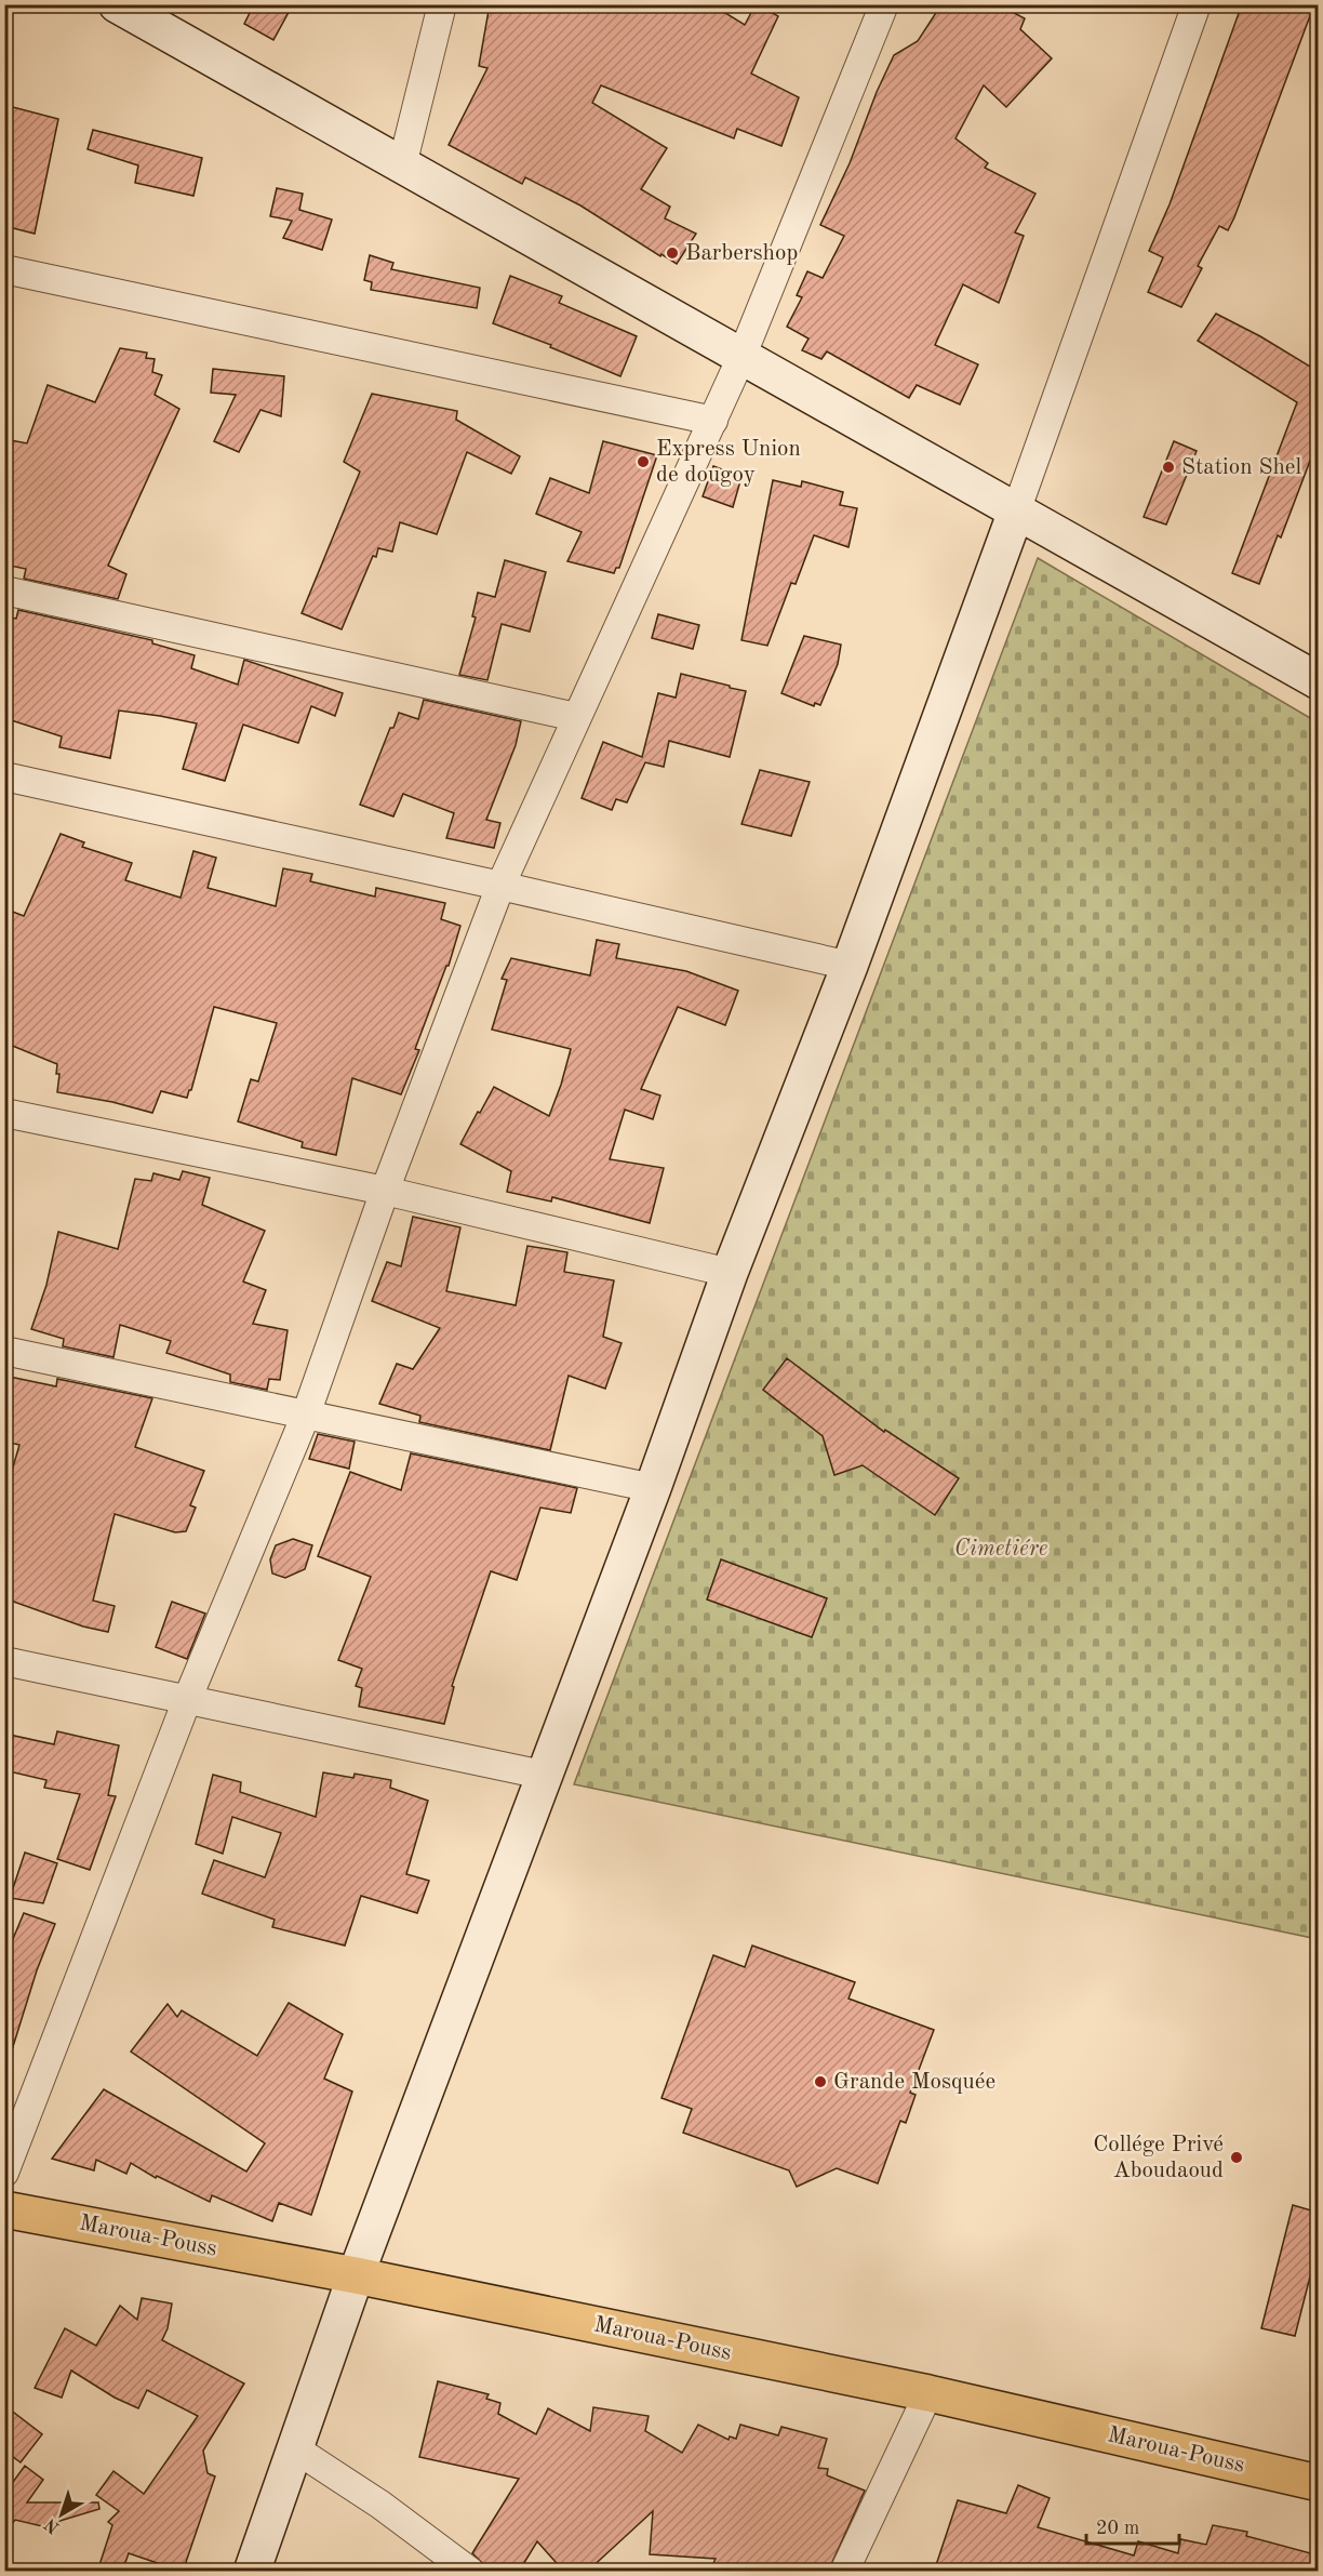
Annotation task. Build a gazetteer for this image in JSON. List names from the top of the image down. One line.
{"streets":{"main road":["Maroua-Pouss"]},"parks":["Cimetiére"],"places":["Barbershop","Express Union de dougoy","Station Shel","Grande Mosquée","Collége Privé Aboudaoud"],"scale_bar":"20 m","north":"bottom left"}
